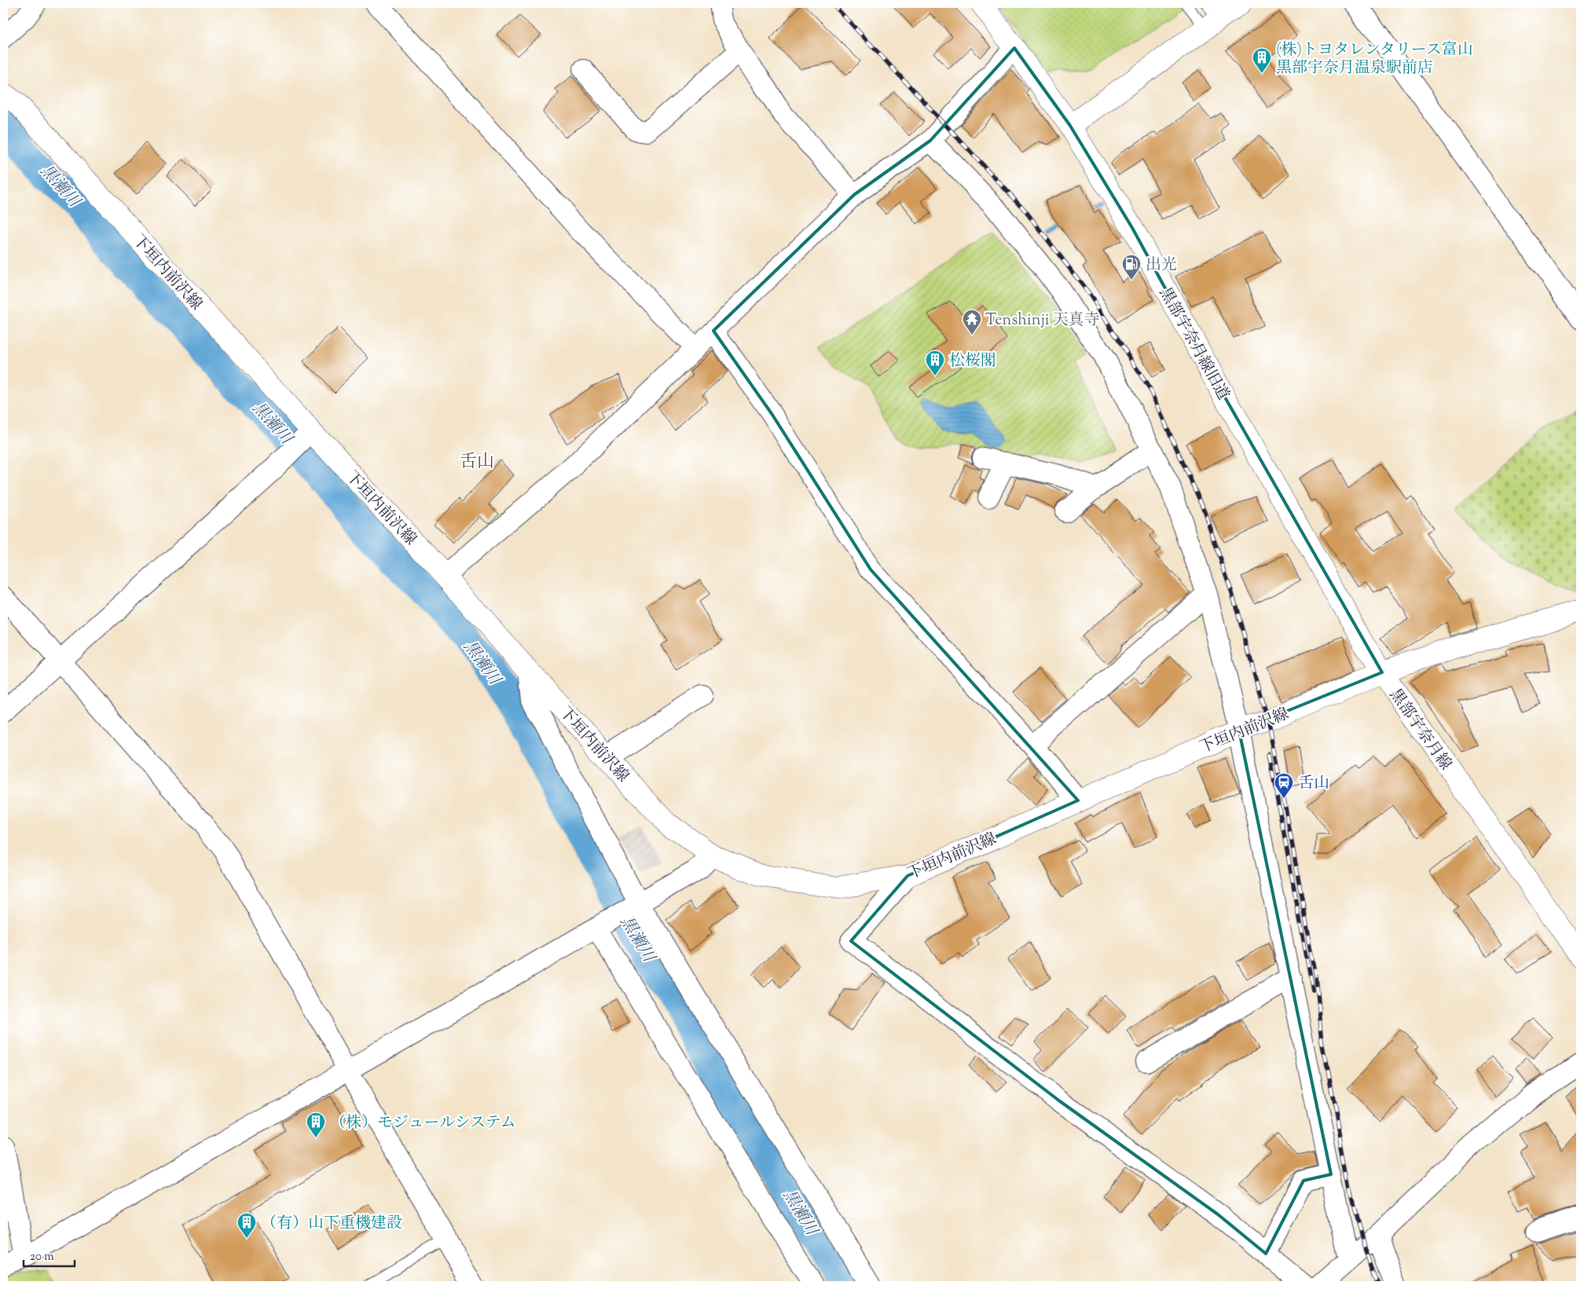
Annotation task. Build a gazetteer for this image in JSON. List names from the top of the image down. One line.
{"streets":{"main road":["下垣内前沢線","黒部宇奈月線旧道","黒部宇奈月線"]},"crossings":[["下垣内前沢線","黒部宇奈月線旧道"],["下垣内前沢線","黒部宇奈月線"],["黒部宇奈月線旧道","黒部宇奈月線"]],"districts":["舌山"],"water":["黒瀬川"],"places":{"building":["(株)トヨタレンタリース富山 黒部宇奈月温泉駅前店","松桜閣","（株）モジュールシステム","（有）山下重機建設"],"fuel station":["出光"],"temple":["Tenshinji 天真寺"],"station":["舌山"]},"scale_bar":"20 m"}
